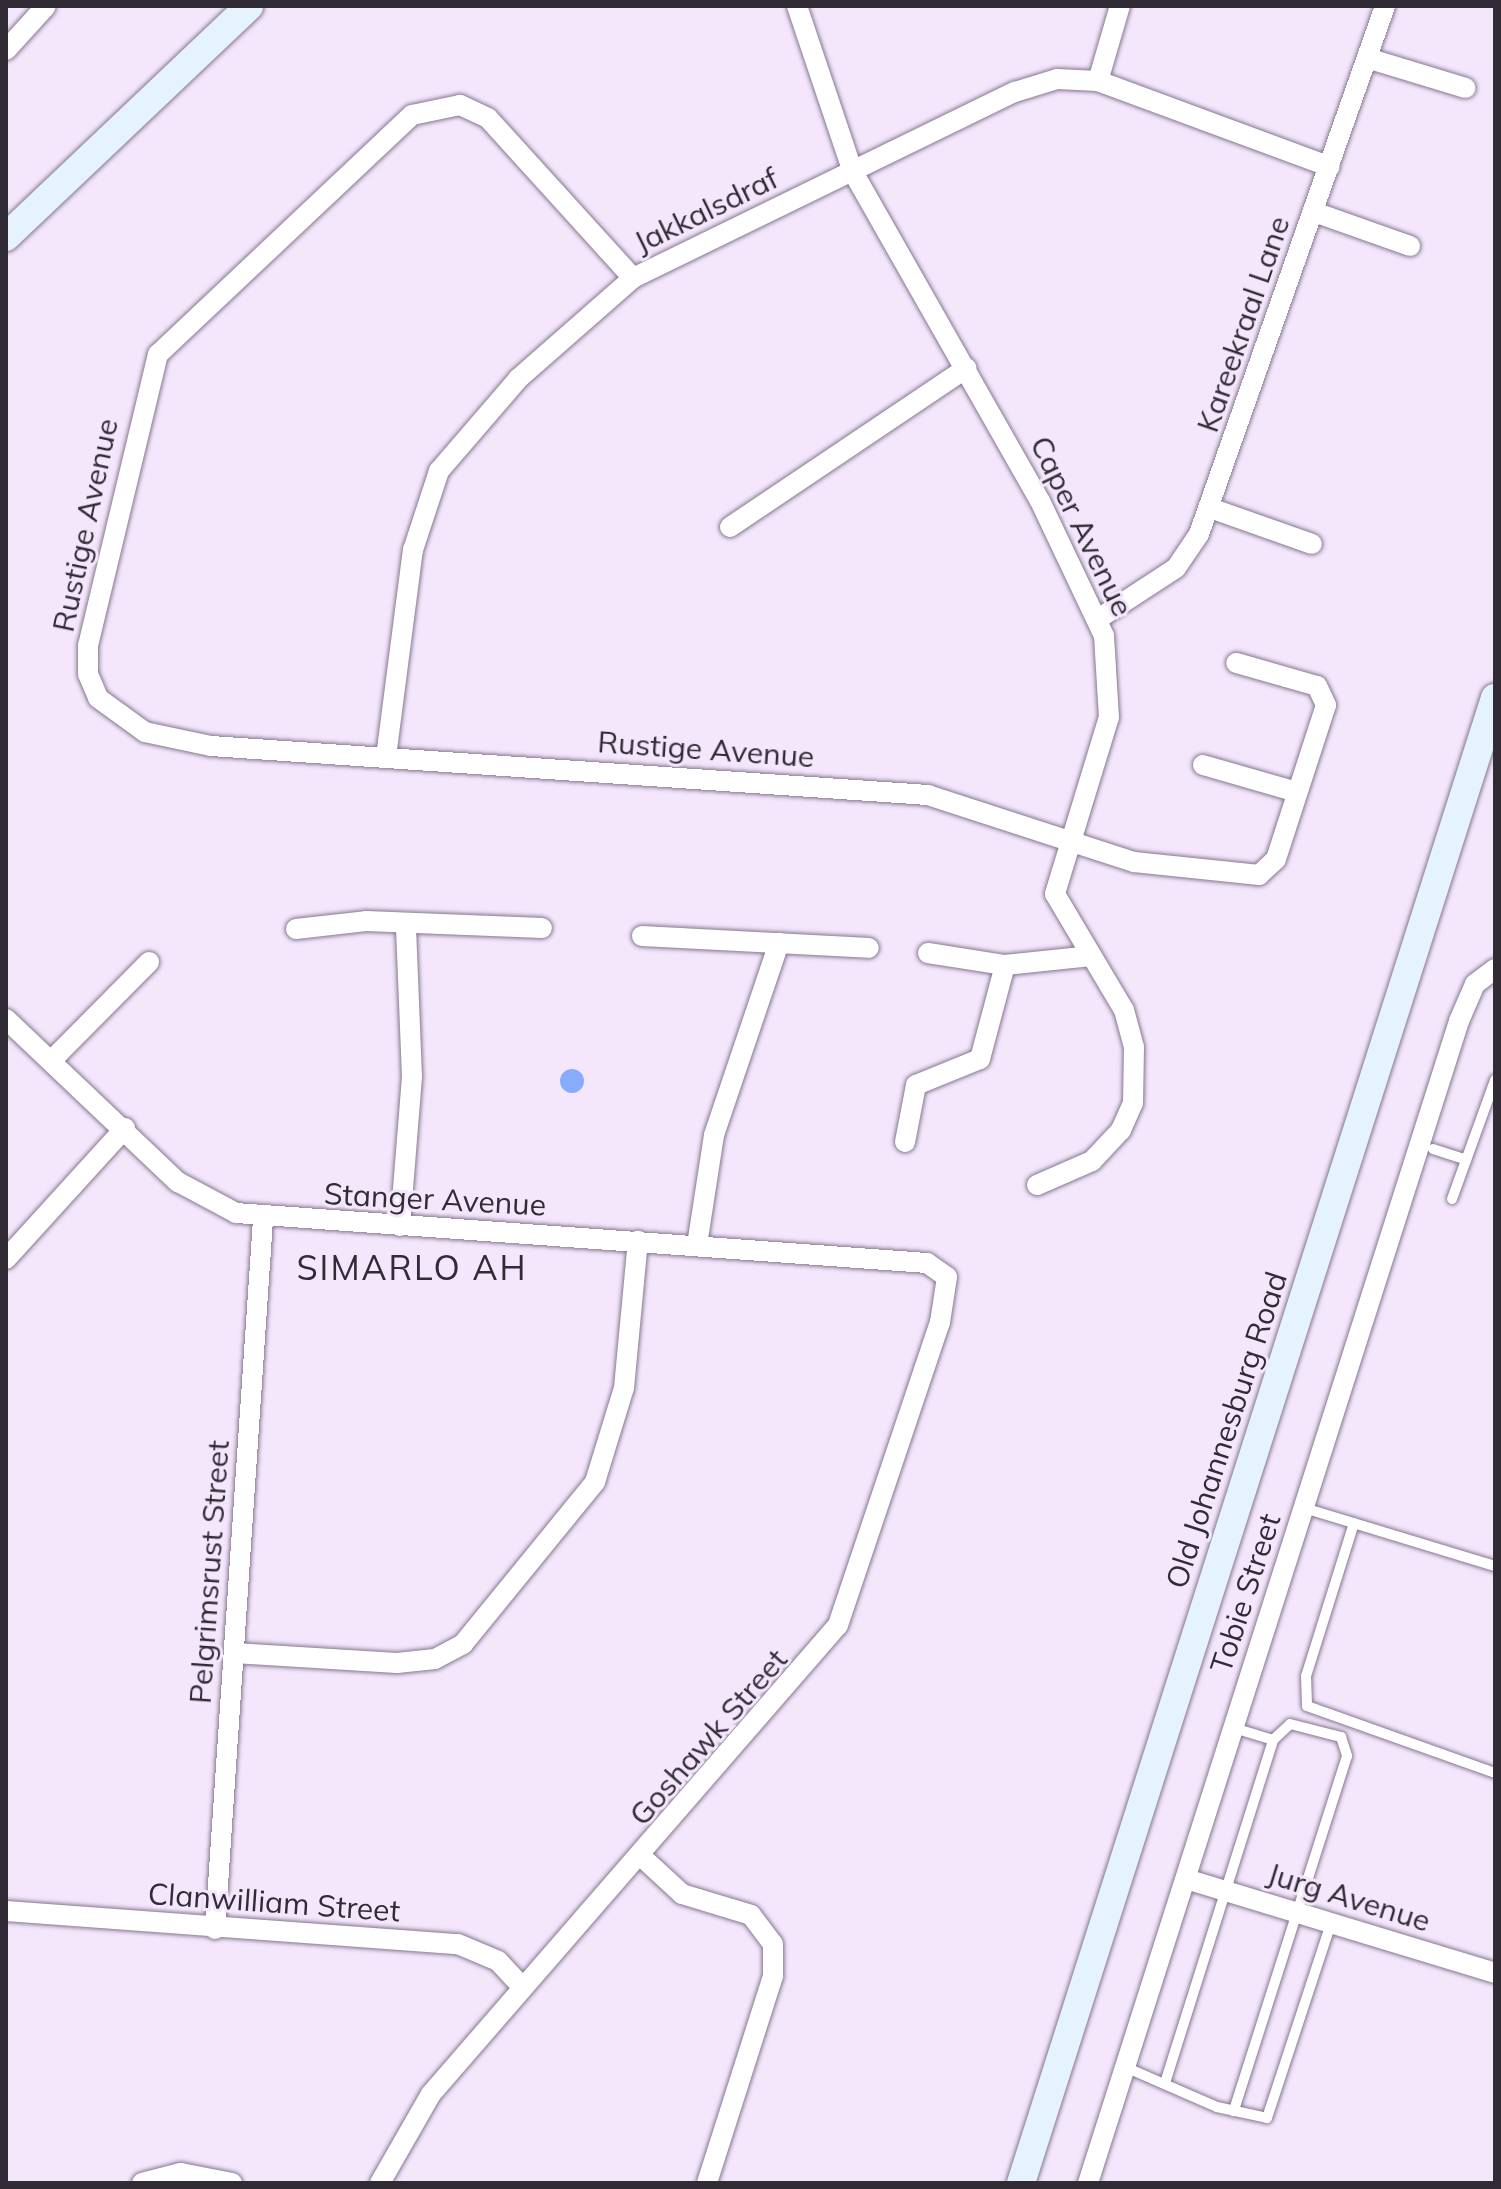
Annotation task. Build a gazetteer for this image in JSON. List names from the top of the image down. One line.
{"streets":{"main road":["Old Johannesburg Road"],"street":["Jakkalsdraf","Kareekraal Lane","Rustige Avenue","Caper Avenue","Stanger Avenue","Pelgrimsrust Street","Tobie Street","Goshawk Street","Jurg Avenue","Clanwilliam Street"]},"crossings":[["Jakkalsdraf","Kareekraal Lane"],["Jakkalsdraf","Rustige Avenue"],["Jakkalsdraf","Caper Avenue"],["Kareekraal Lane","Caper Avenue"],["Rustige Avenue","Caper Avenue"],["Stanger Avenue","Pelgrimsrust Street"],["Stanger Avenue","Goshawk Street"],["Pelgrimsrust Street","Clanwilliam Street"],["Tobie Street","Jurg Avenue"],["Goshawk Street","Clanwilliam Street"]],"districts":["SIMARLO AH"]}
